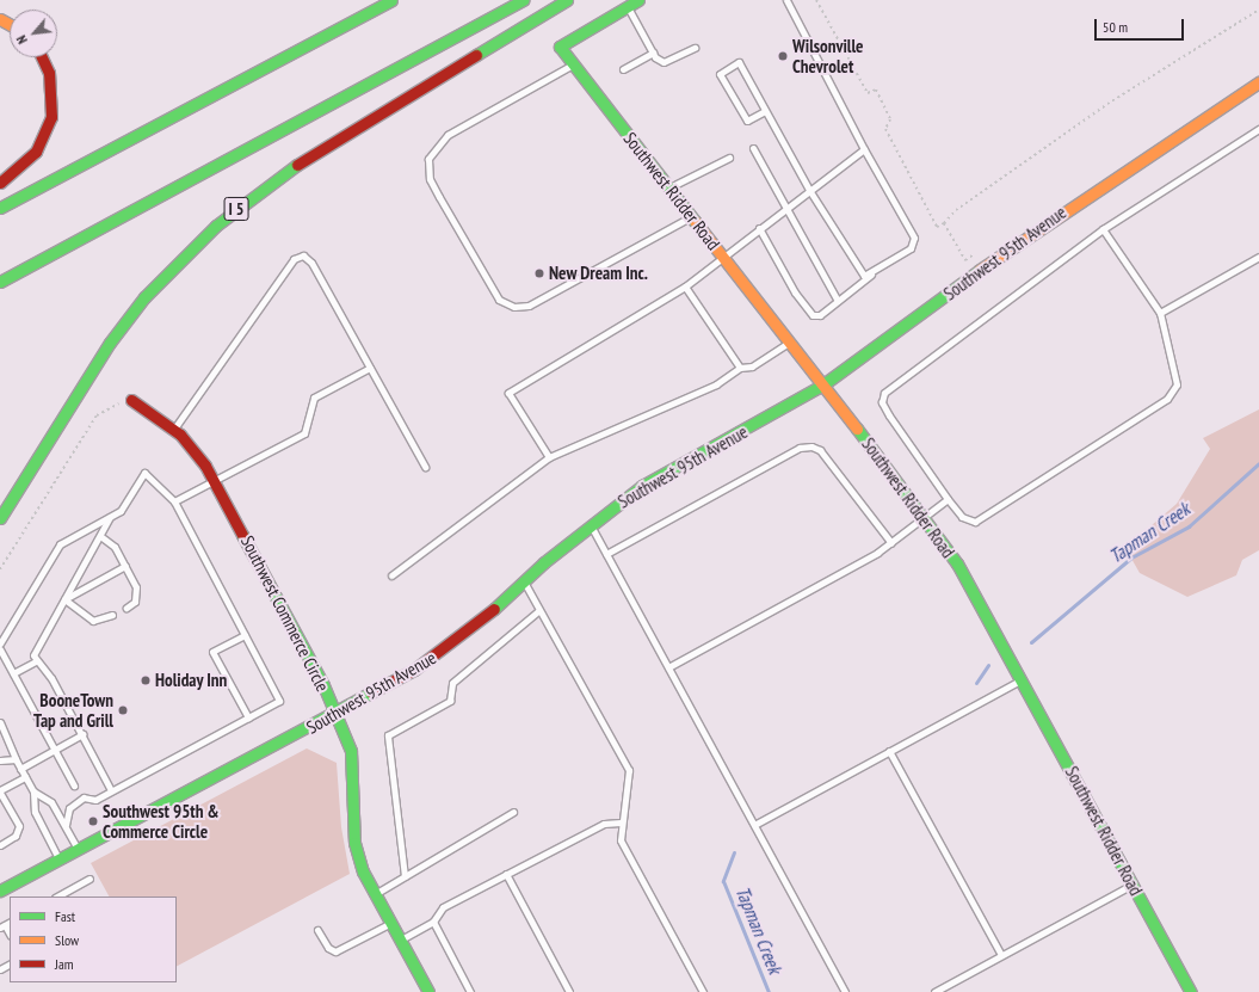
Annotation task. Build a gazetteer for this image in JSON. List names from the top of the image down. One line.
{"streets":{"main road":["Southwest Ridder Road","I 5","Southwest 95th Avenue","Southwest Commerce Circle"]},"crossings":[["Southwest Ridder Road","Southwest 95th Avenue"],["Southwest 95th Avenue","Southwest Commerce Circle"]],"water":["Tapman Creek"],"places":["Wilsonville Chevrolet","New Dream Inc.","Holiday Inn","BooneTown Tap and Grill","Southwest 95th & Commerce Circle"],"legend":["Fast","Slow","Jam"],"scale_bar":"50 m","north":"bottom left"}
